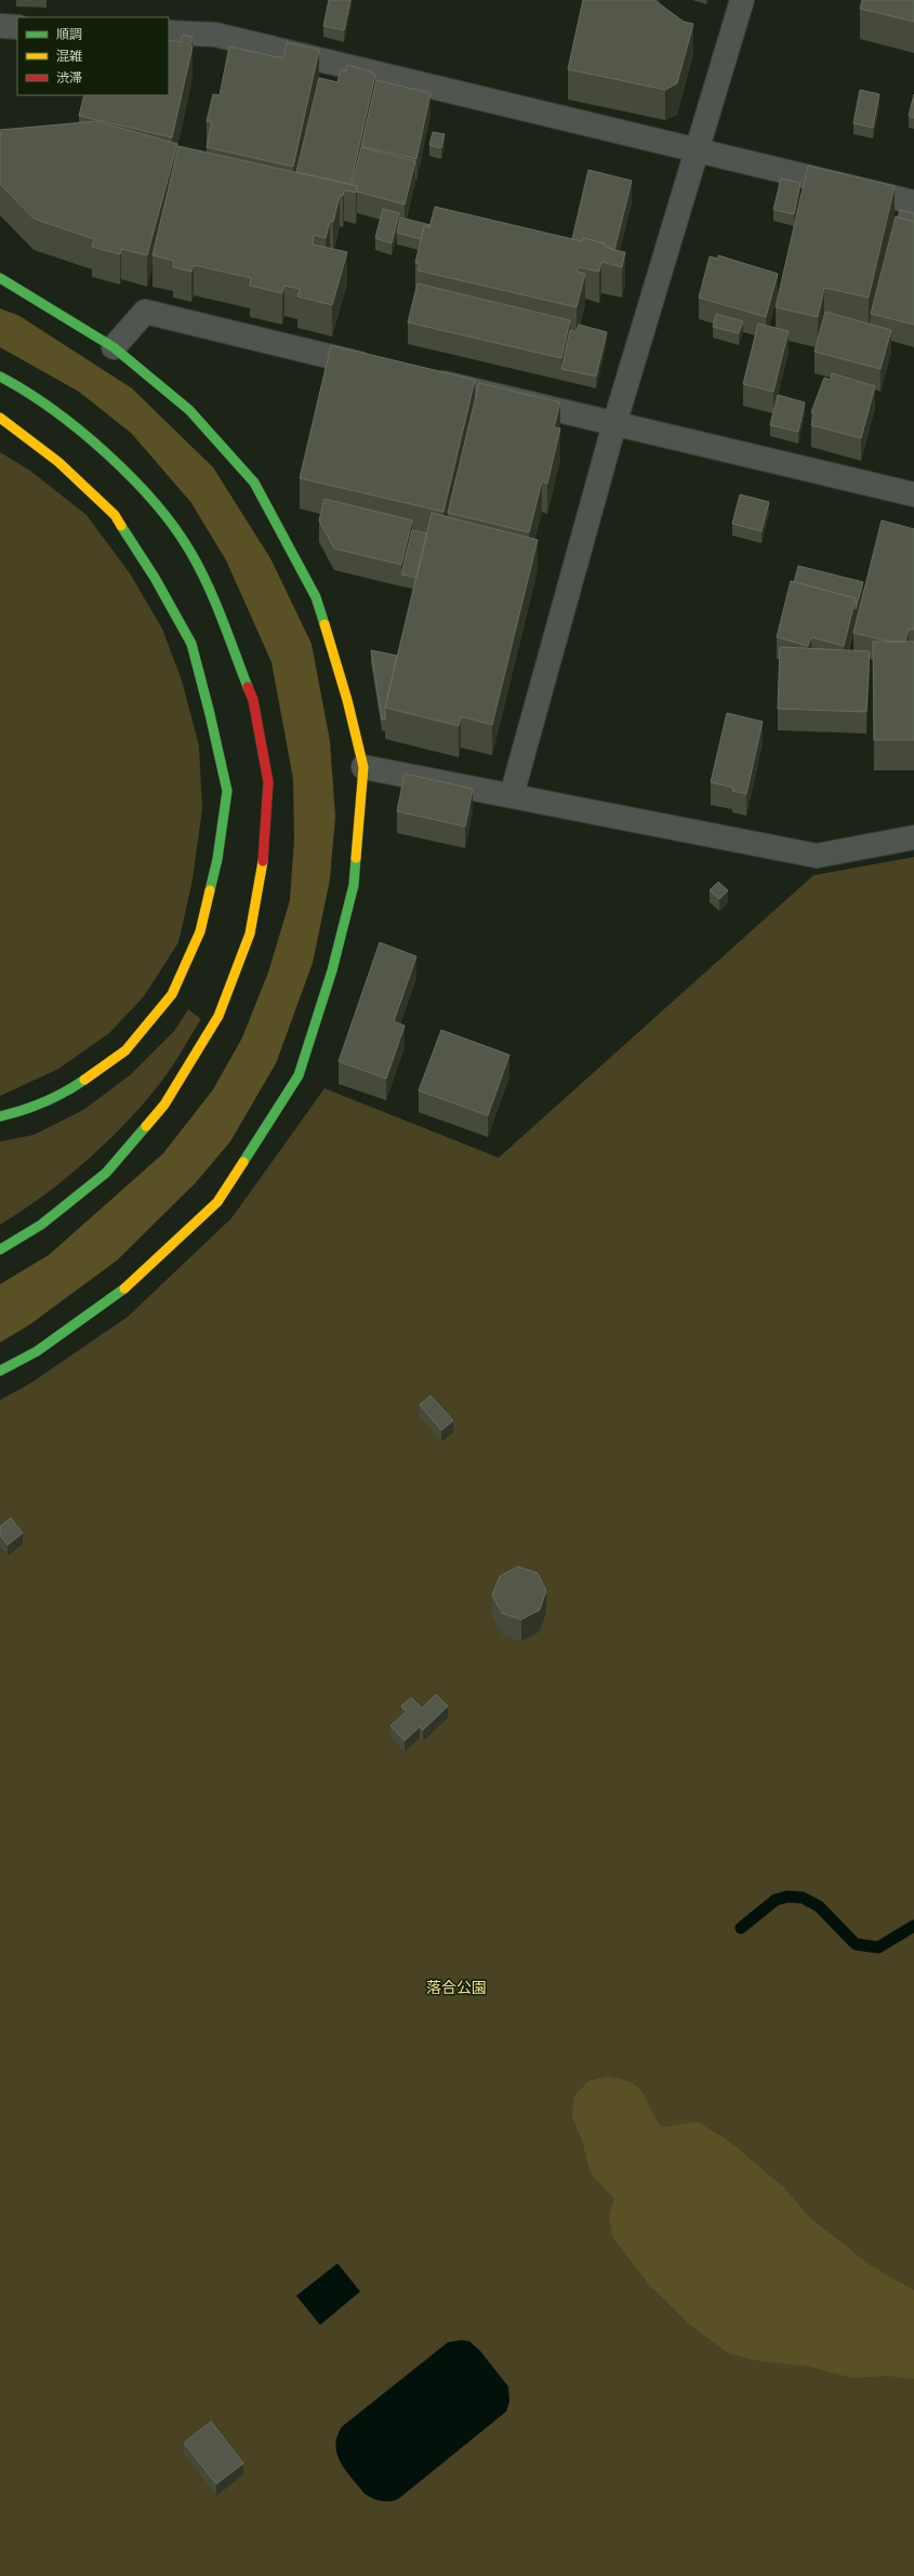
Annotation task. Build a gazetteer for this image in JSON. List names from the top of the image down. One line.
{"parks":["落合公園"],"legend":["順調","混雑","渋滞"]}
